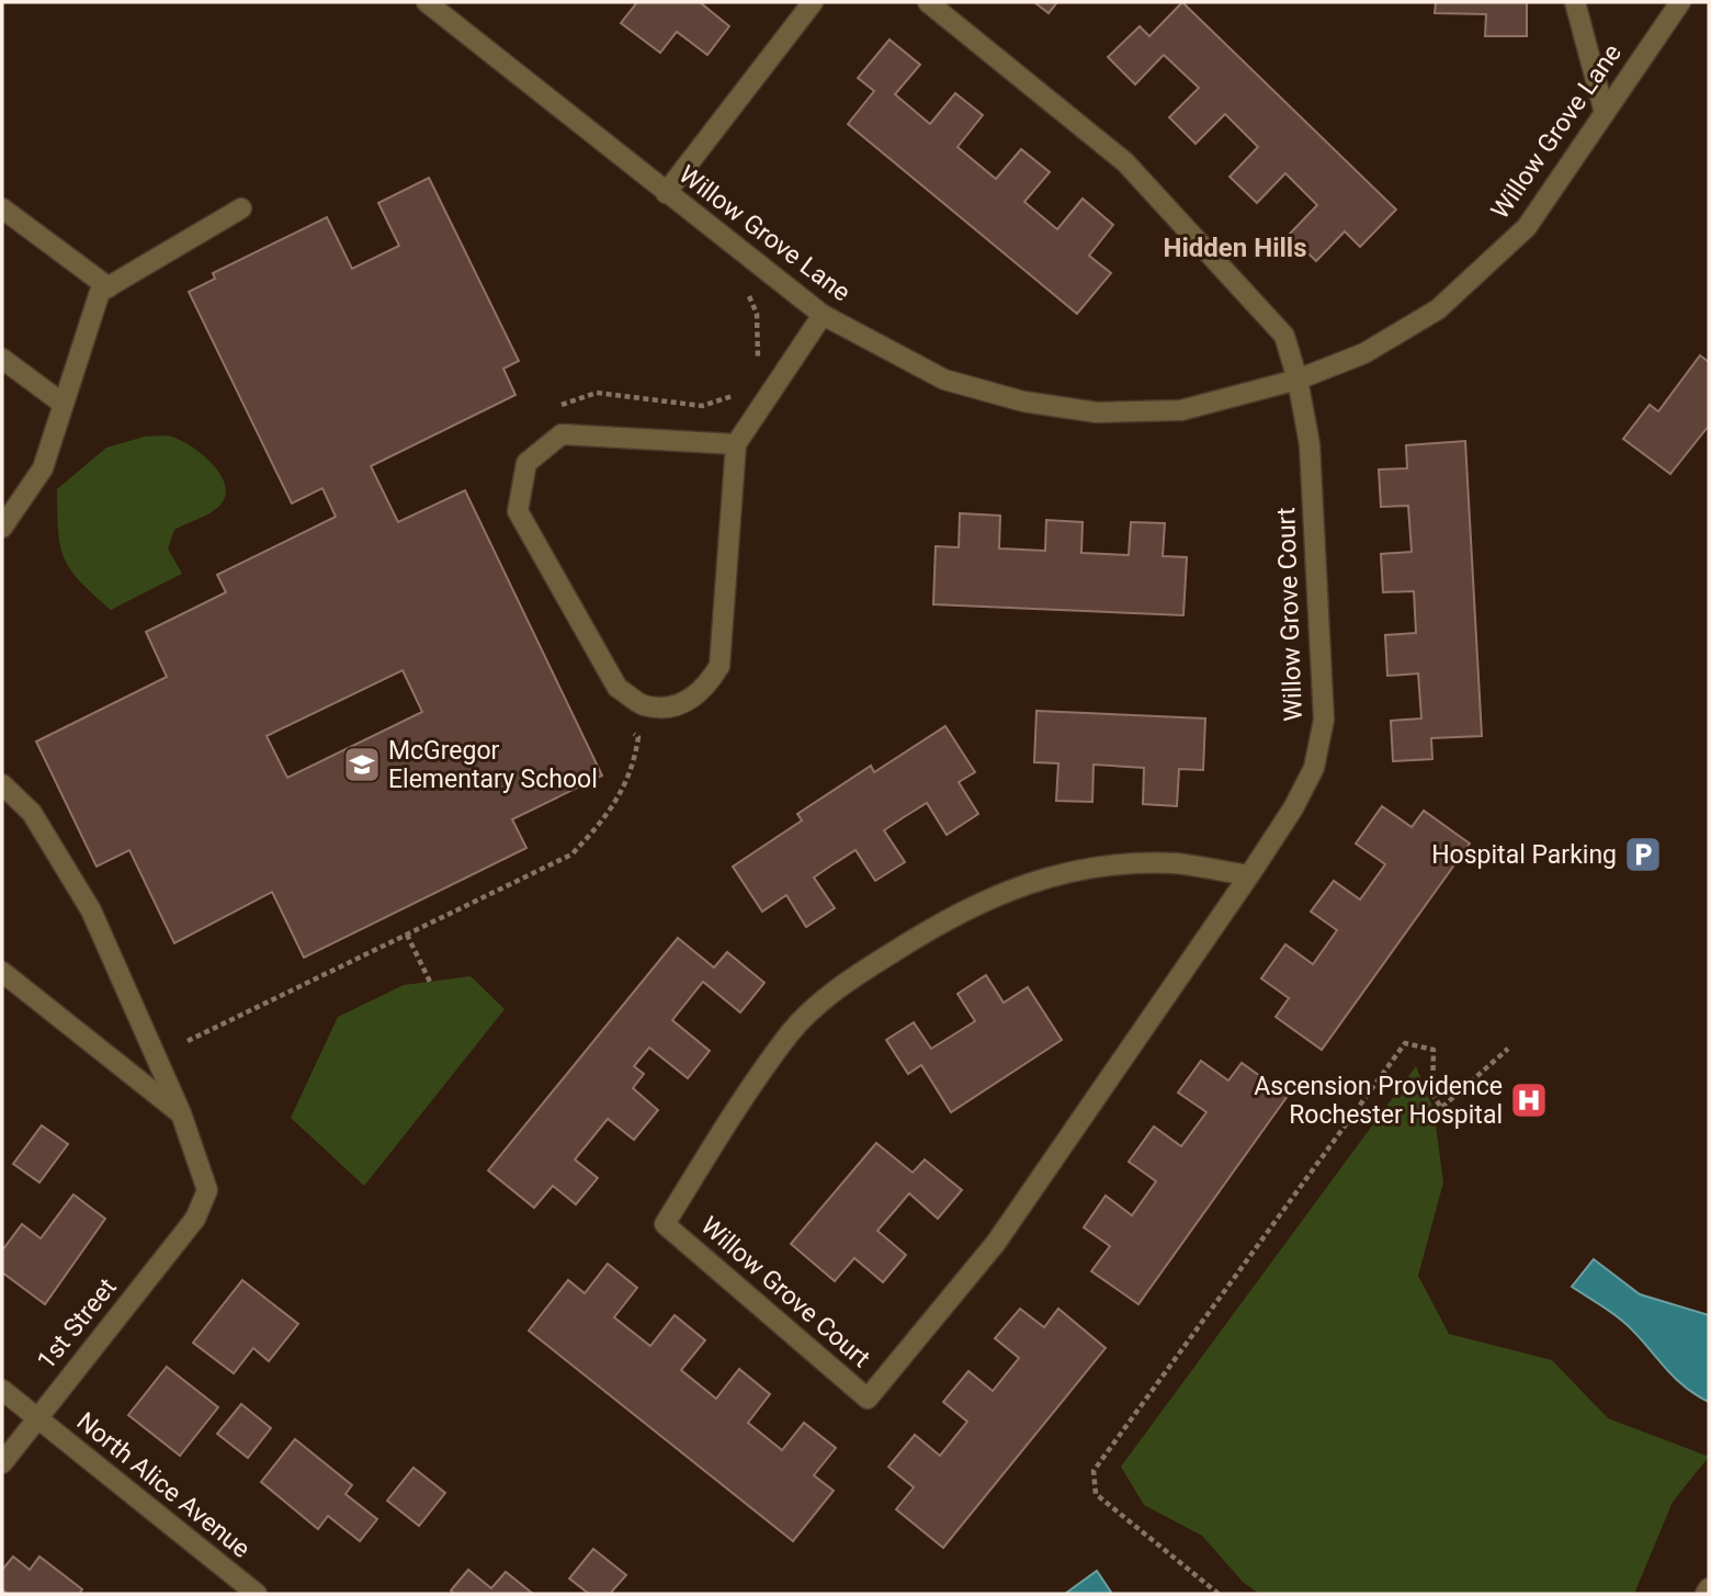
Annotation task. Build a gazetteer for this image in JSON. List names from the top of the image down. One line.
{"streets":{"street":["Willow Grove Lane","Willow Grove Court","1st Street","North Alice Avenue"]},"crossings":[["Willow Grove Lane","Willow Grove Court"],["1st Street","North Alice Avenue"]],"districts":["Hidden Hills"],"places":{"school or university":["McGregor Elementary School"],"parking":["Hospital Parking"],"hospital":["Ascension Providence Rochester Hospital"]}}
